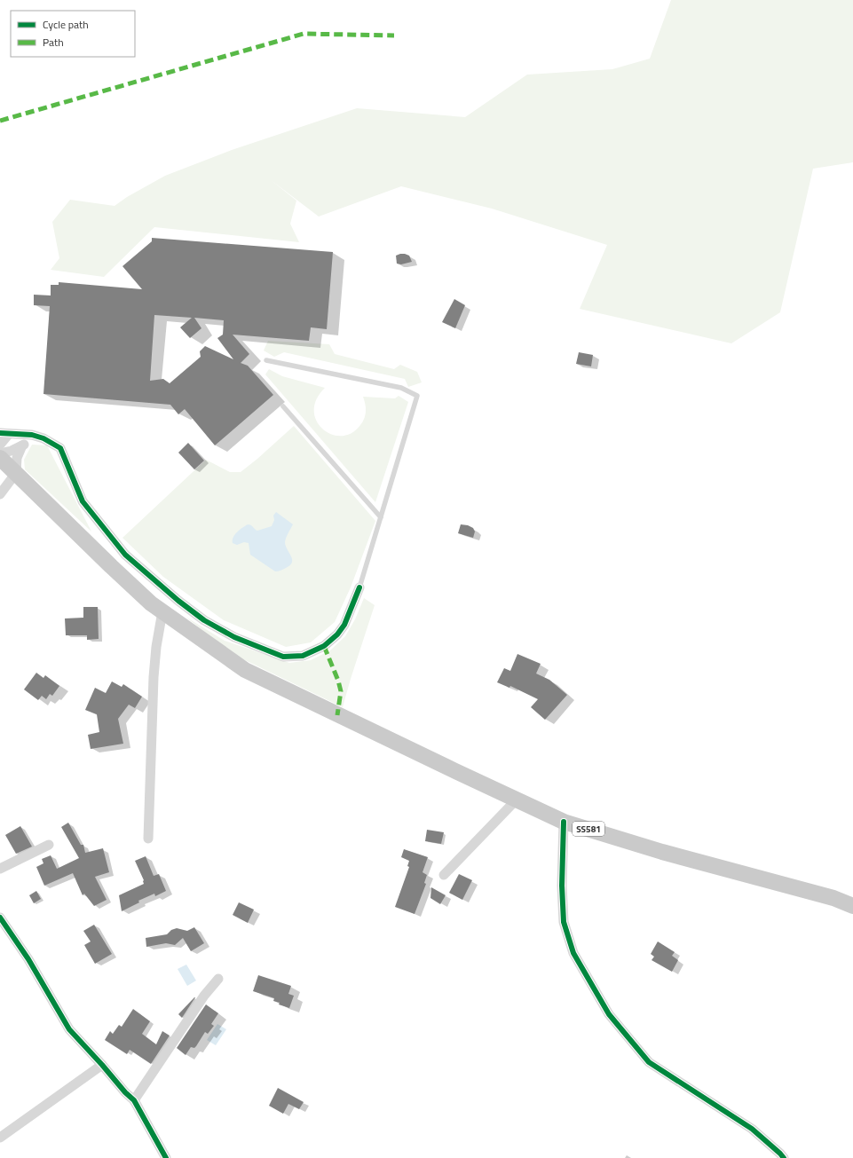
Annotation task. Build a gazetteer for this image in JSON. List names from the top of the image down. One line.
{"streets":{"main road":["SS581"]},"legend":["Cycle path","Path"]}
